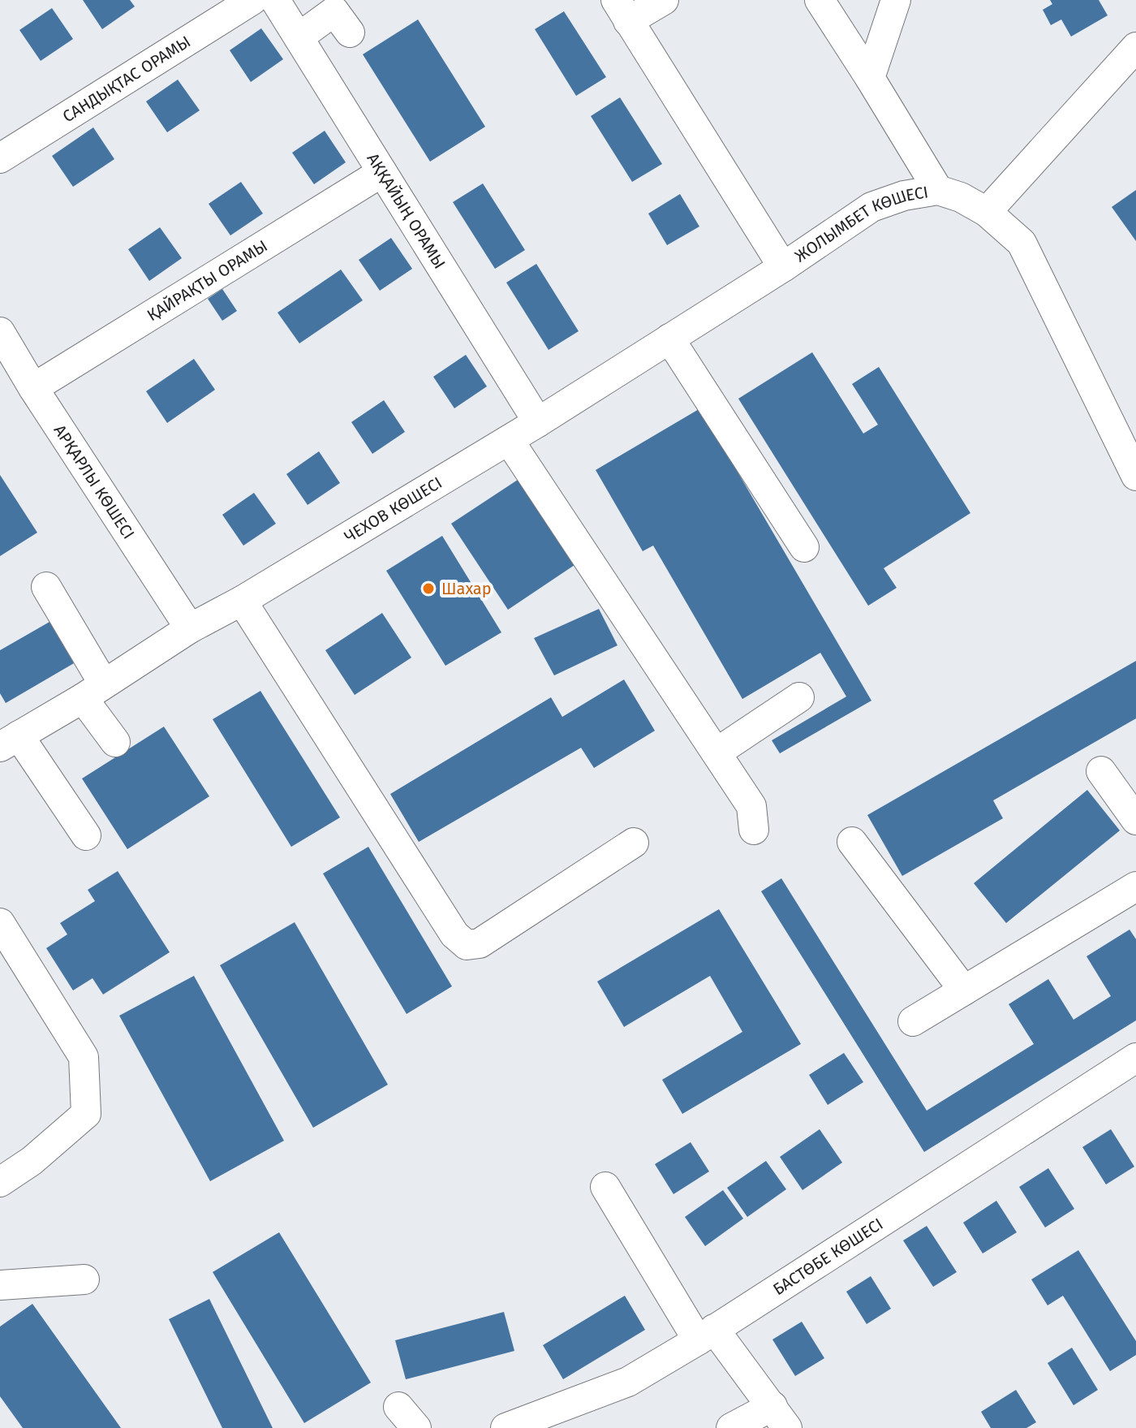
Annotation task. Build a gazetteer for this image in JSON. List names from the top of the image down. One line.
{"streets":{"street":["САНДЫҚТАС ОРАМЫ","АҚҚАЙЫҢ ОРАМЫ","ЖОЛЫМБЕТ КӨШЕСІ","ҚАЙРАҚТЫ ОРАМЫ","АРҚАРЛЫ КӨШЕСІ","ЧЕХОВ КӨШЕСІ","БАСТӨБЕ КӨШЕСІ"]},"crossings":[["АҚҚАЙЫҢ ОРАМЫ","ҚАЙРАҚТЫ ОРАМЫ"],["АҚҚАЙЫҢ ОРАМЫ","ЧЕХОВ КӨШЕСІ"],["ЖОЛЫМБЕТ КӨШЕСІ","ЧЕХОВ КӨШЕСІ"],["ҚАЙРАҚТЫ ОРАМЫ","АРҚАРЛЫ КӨШЕСІ"],["АРҚАРЛЫ КӨШЕСІ","ЧЕХОВ КӨШЕСІ"]],"places":["Шахар"]}
